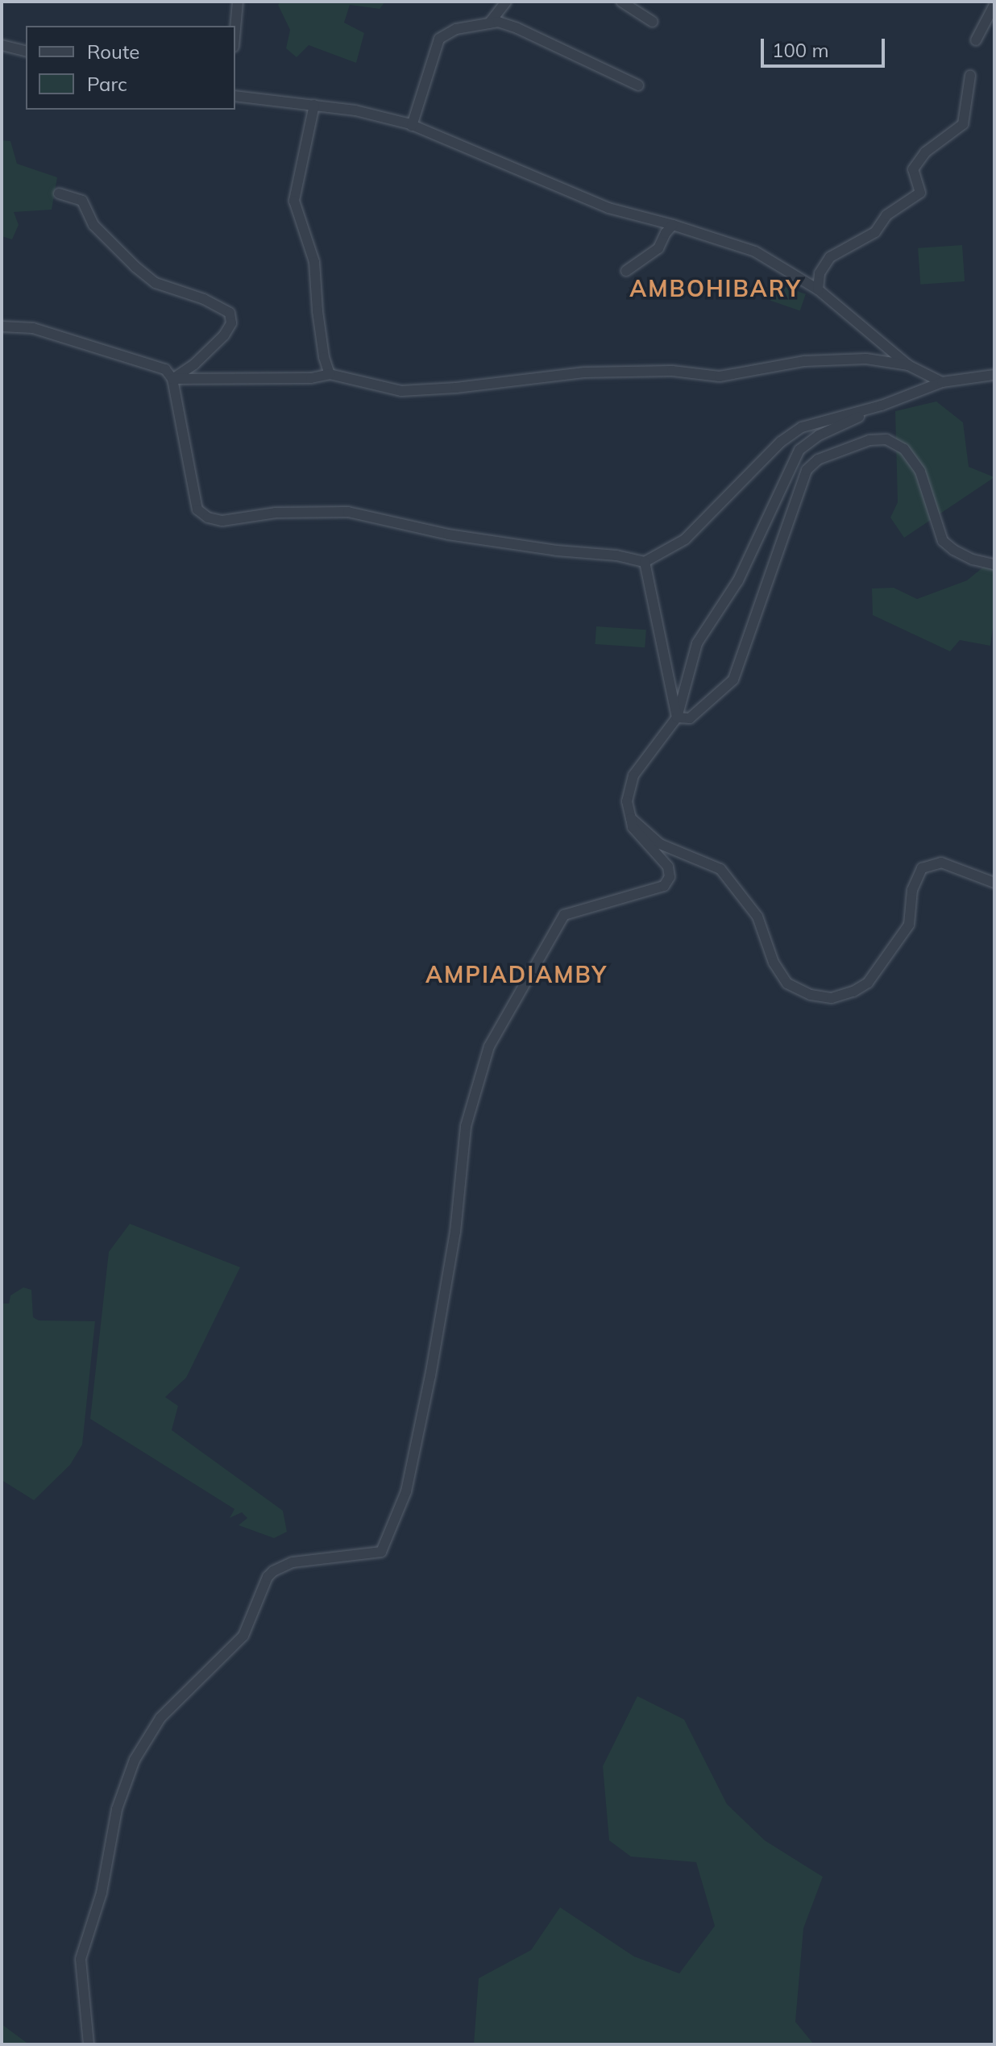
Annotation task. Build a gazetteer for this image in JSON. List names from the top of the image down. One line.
{"districts":["AMBOHIBARY","AMPIADIAMBY"],"legend":["Route","Parc"],"scale_bar":"100 m"}
